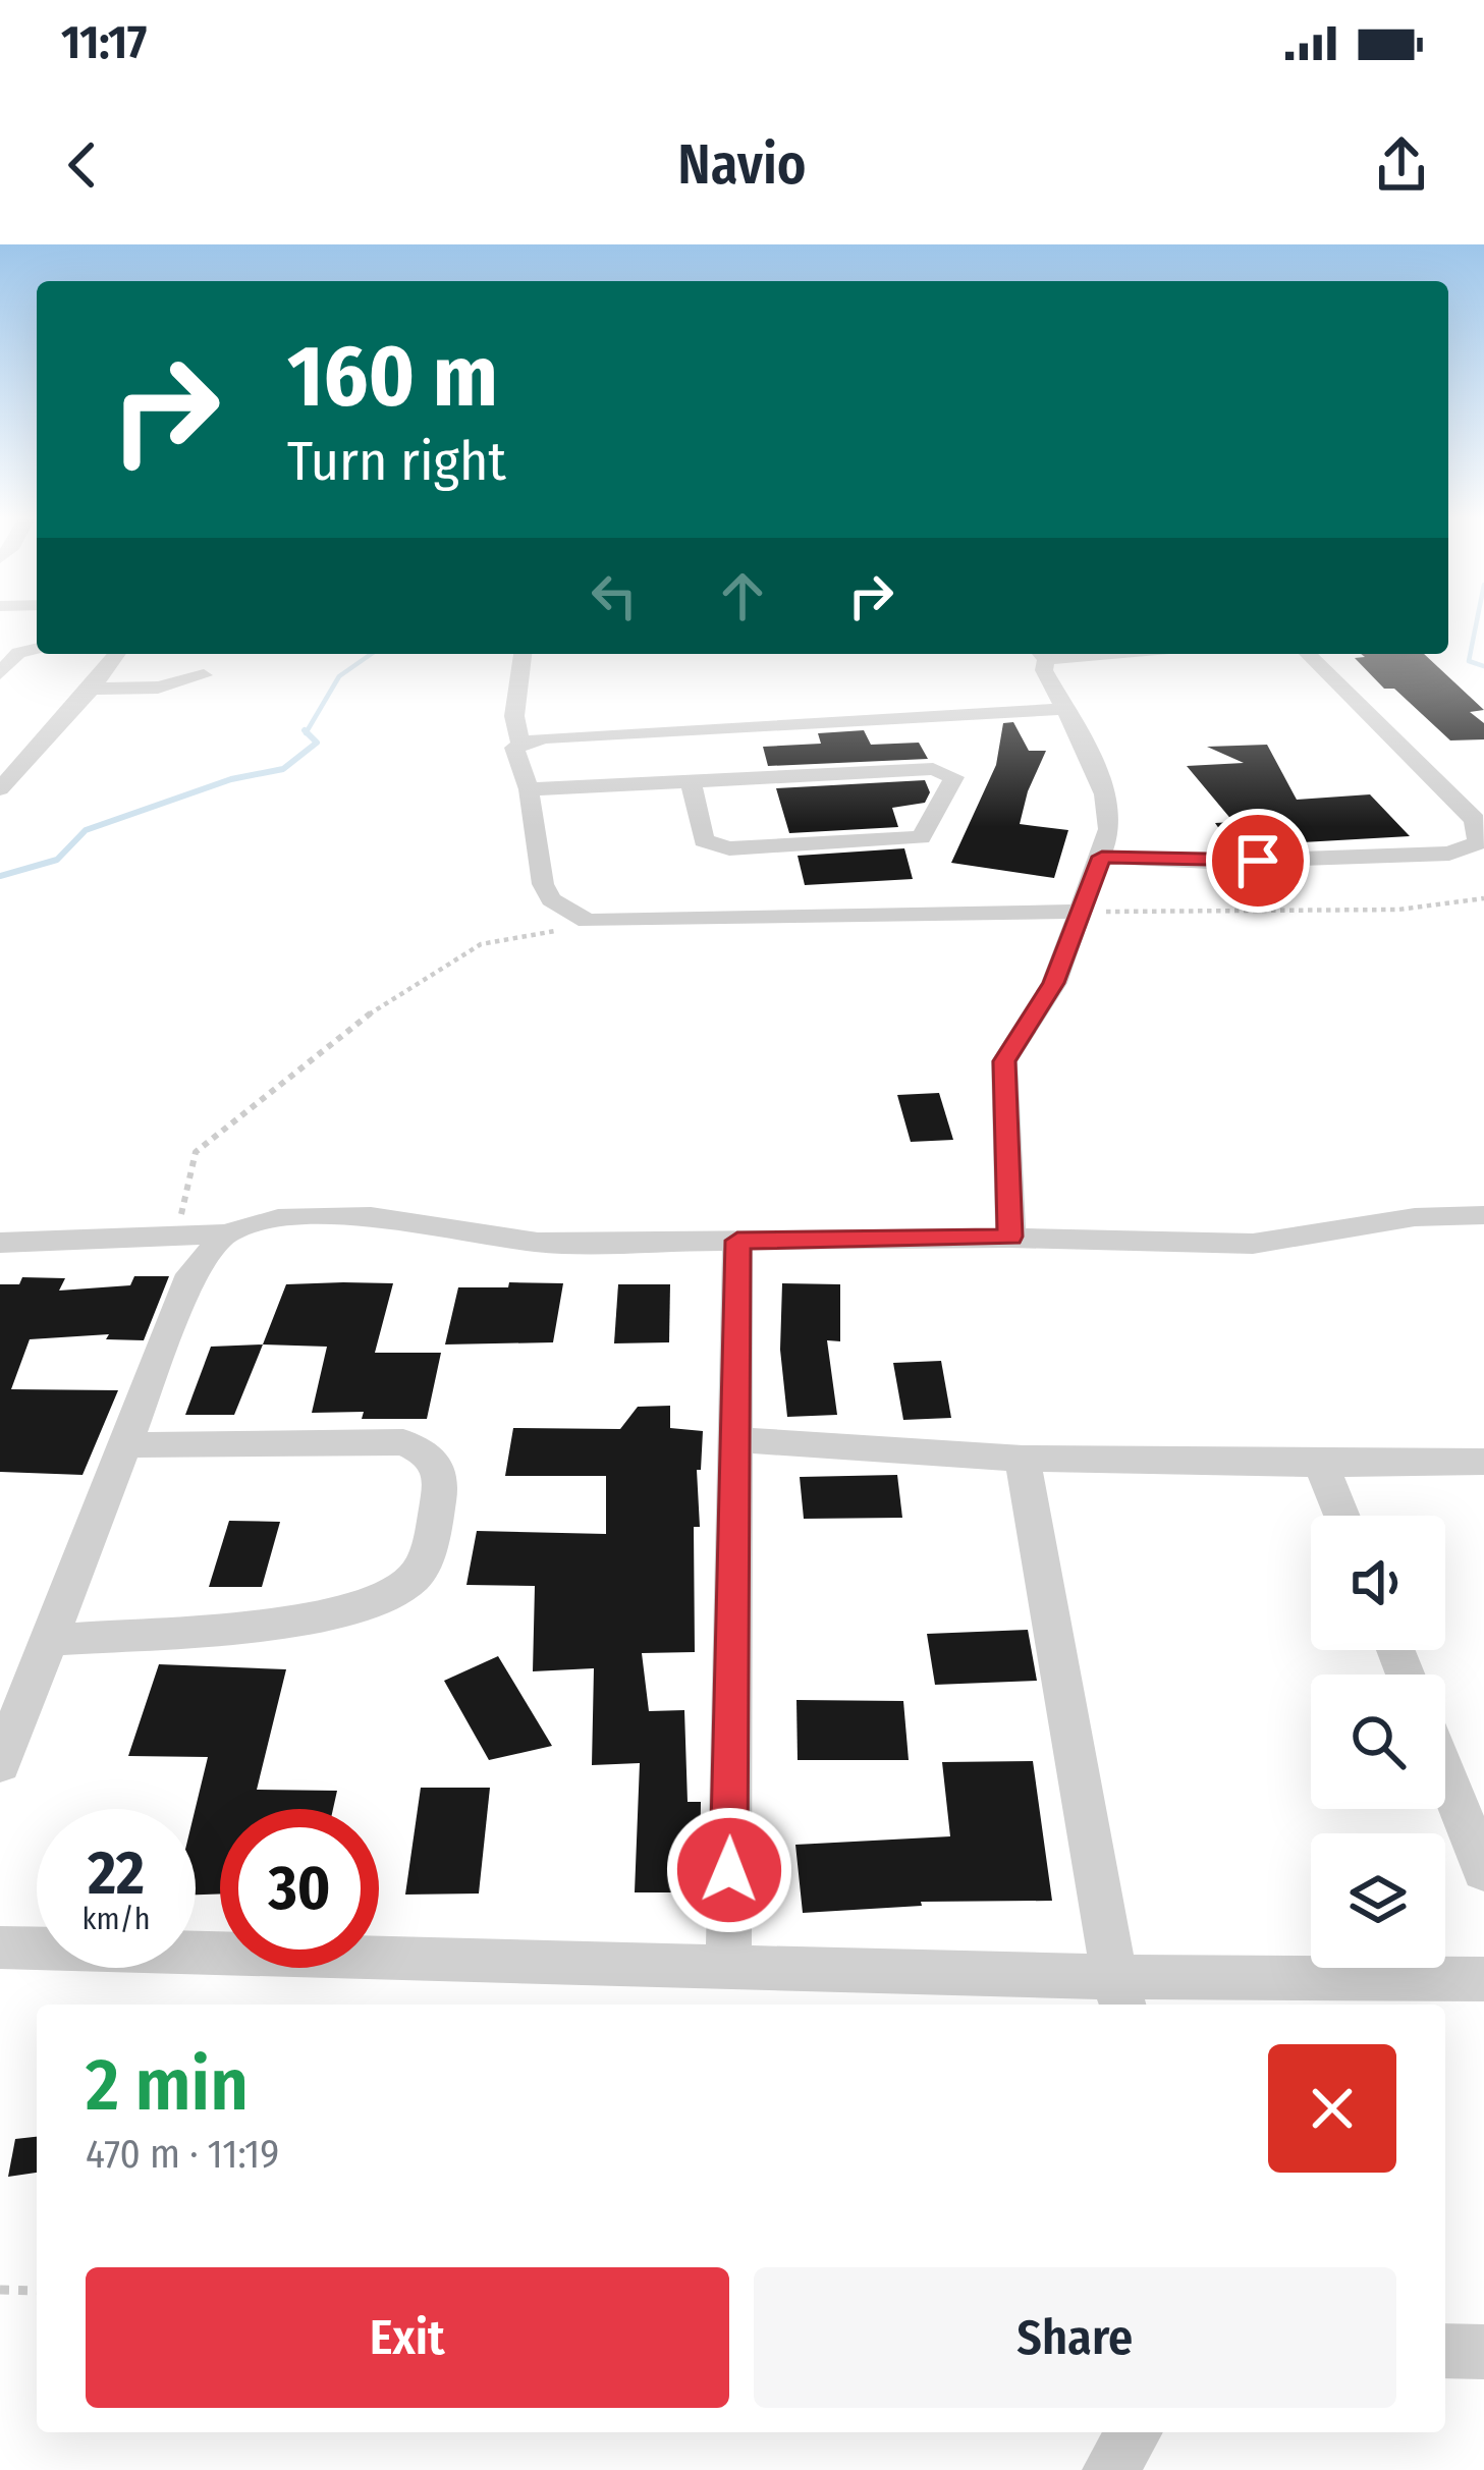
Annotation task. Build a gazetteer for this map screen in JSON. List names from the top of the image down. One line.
{"page":{"status":"11:17","header":"Navio","turn":["160 m","Turn right"],"speed":"22 km/h","limit":"30","heading":["2 min","470 m · 11:19"],"buttons":["Exit","Share"]}}
